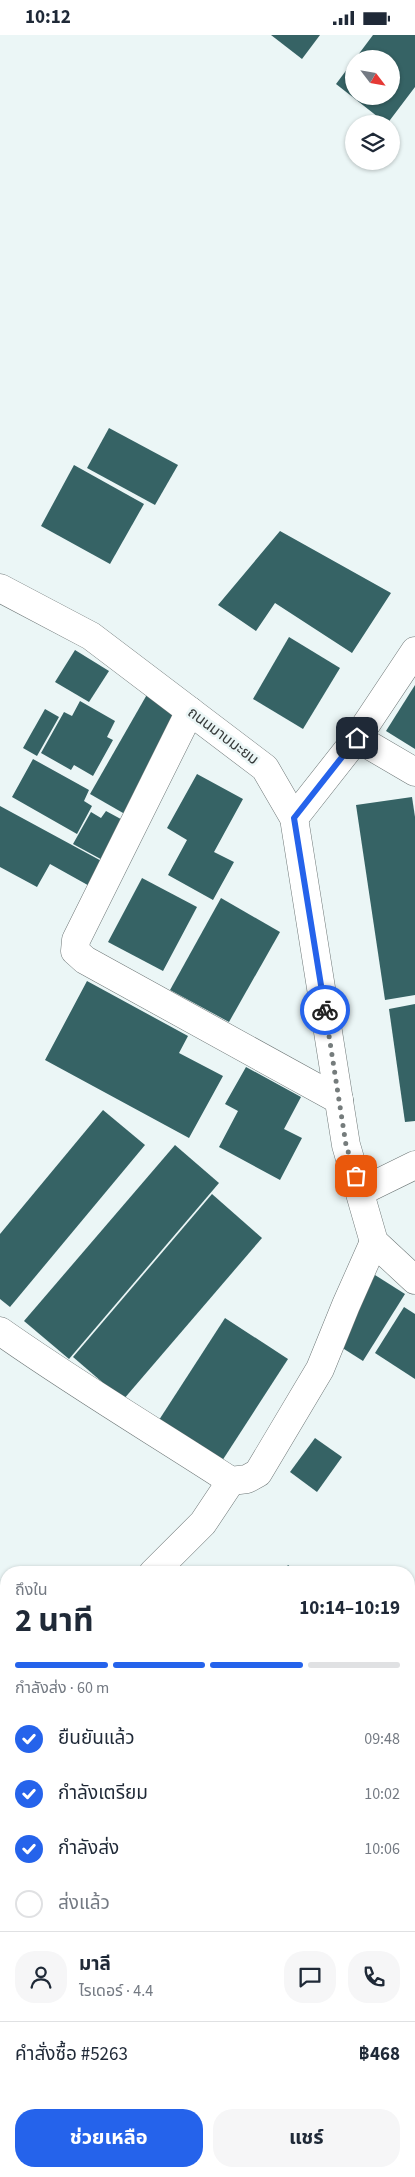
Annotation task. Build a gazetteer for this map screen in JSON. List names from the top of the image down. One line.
{"streets":{"street":["ถนนมาบมะยม"]},"north":"bottom right","page":{"status":"10:12","heading":["2 นาที","ถึงใน","10:14–10:19"],"panel":["มาลี","ไรเดอร์ · 4.4","คำสั่งซื้อ #5263","฿468"],"bar":"กำลังส่ง · 60 m","list":[["ยืนยันแล้ว","09:48"],["กำลังเตรียม","10:02"],["กำลังส่ง","10:06"],"ส่งแล้ว"],"buttons":["ช่วยเหลือ","แชร์"]}}
